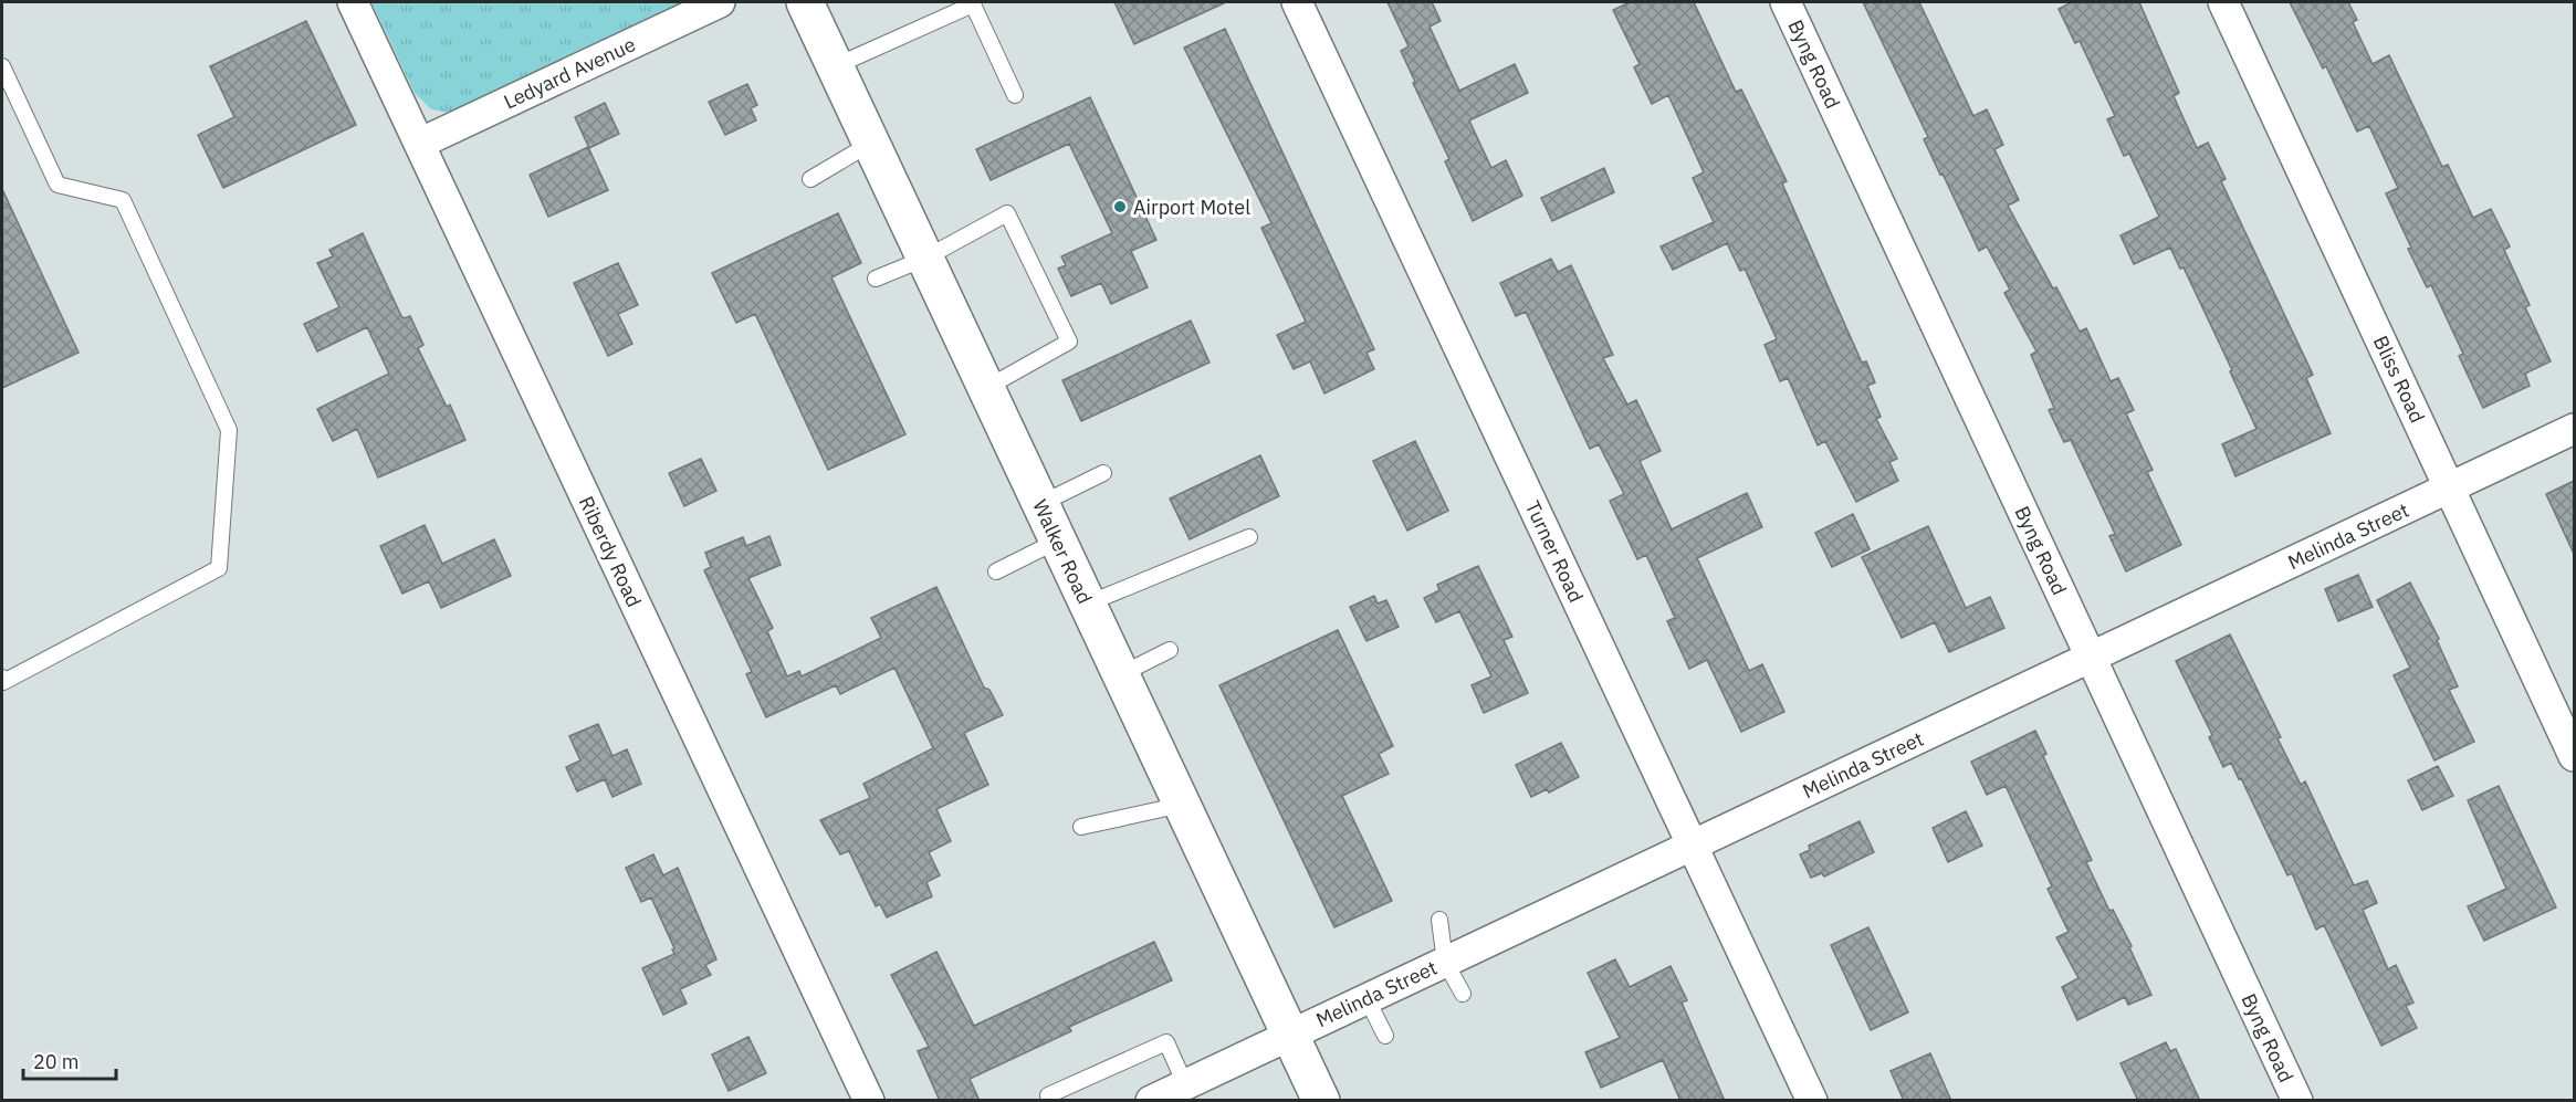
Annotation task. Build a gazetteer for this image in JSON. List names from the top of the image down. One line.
{"streets":{"main road":["Walker Road"],"street":["Byng Road","Ledyard Avenue","Bliss Road","Melinda Street","Riberdy Road","Turner Road"]},"crossings":[["Byng Road","Melinda Street"],["Ledyard Avenue","Riberdy Road"],["Bliss Road","Melinda Street"],["Melinda Street","Walker Road"],["Melinda Street","Turner Road"]],"places":["Airport Motel"],"scale_bar":"20 m"}
